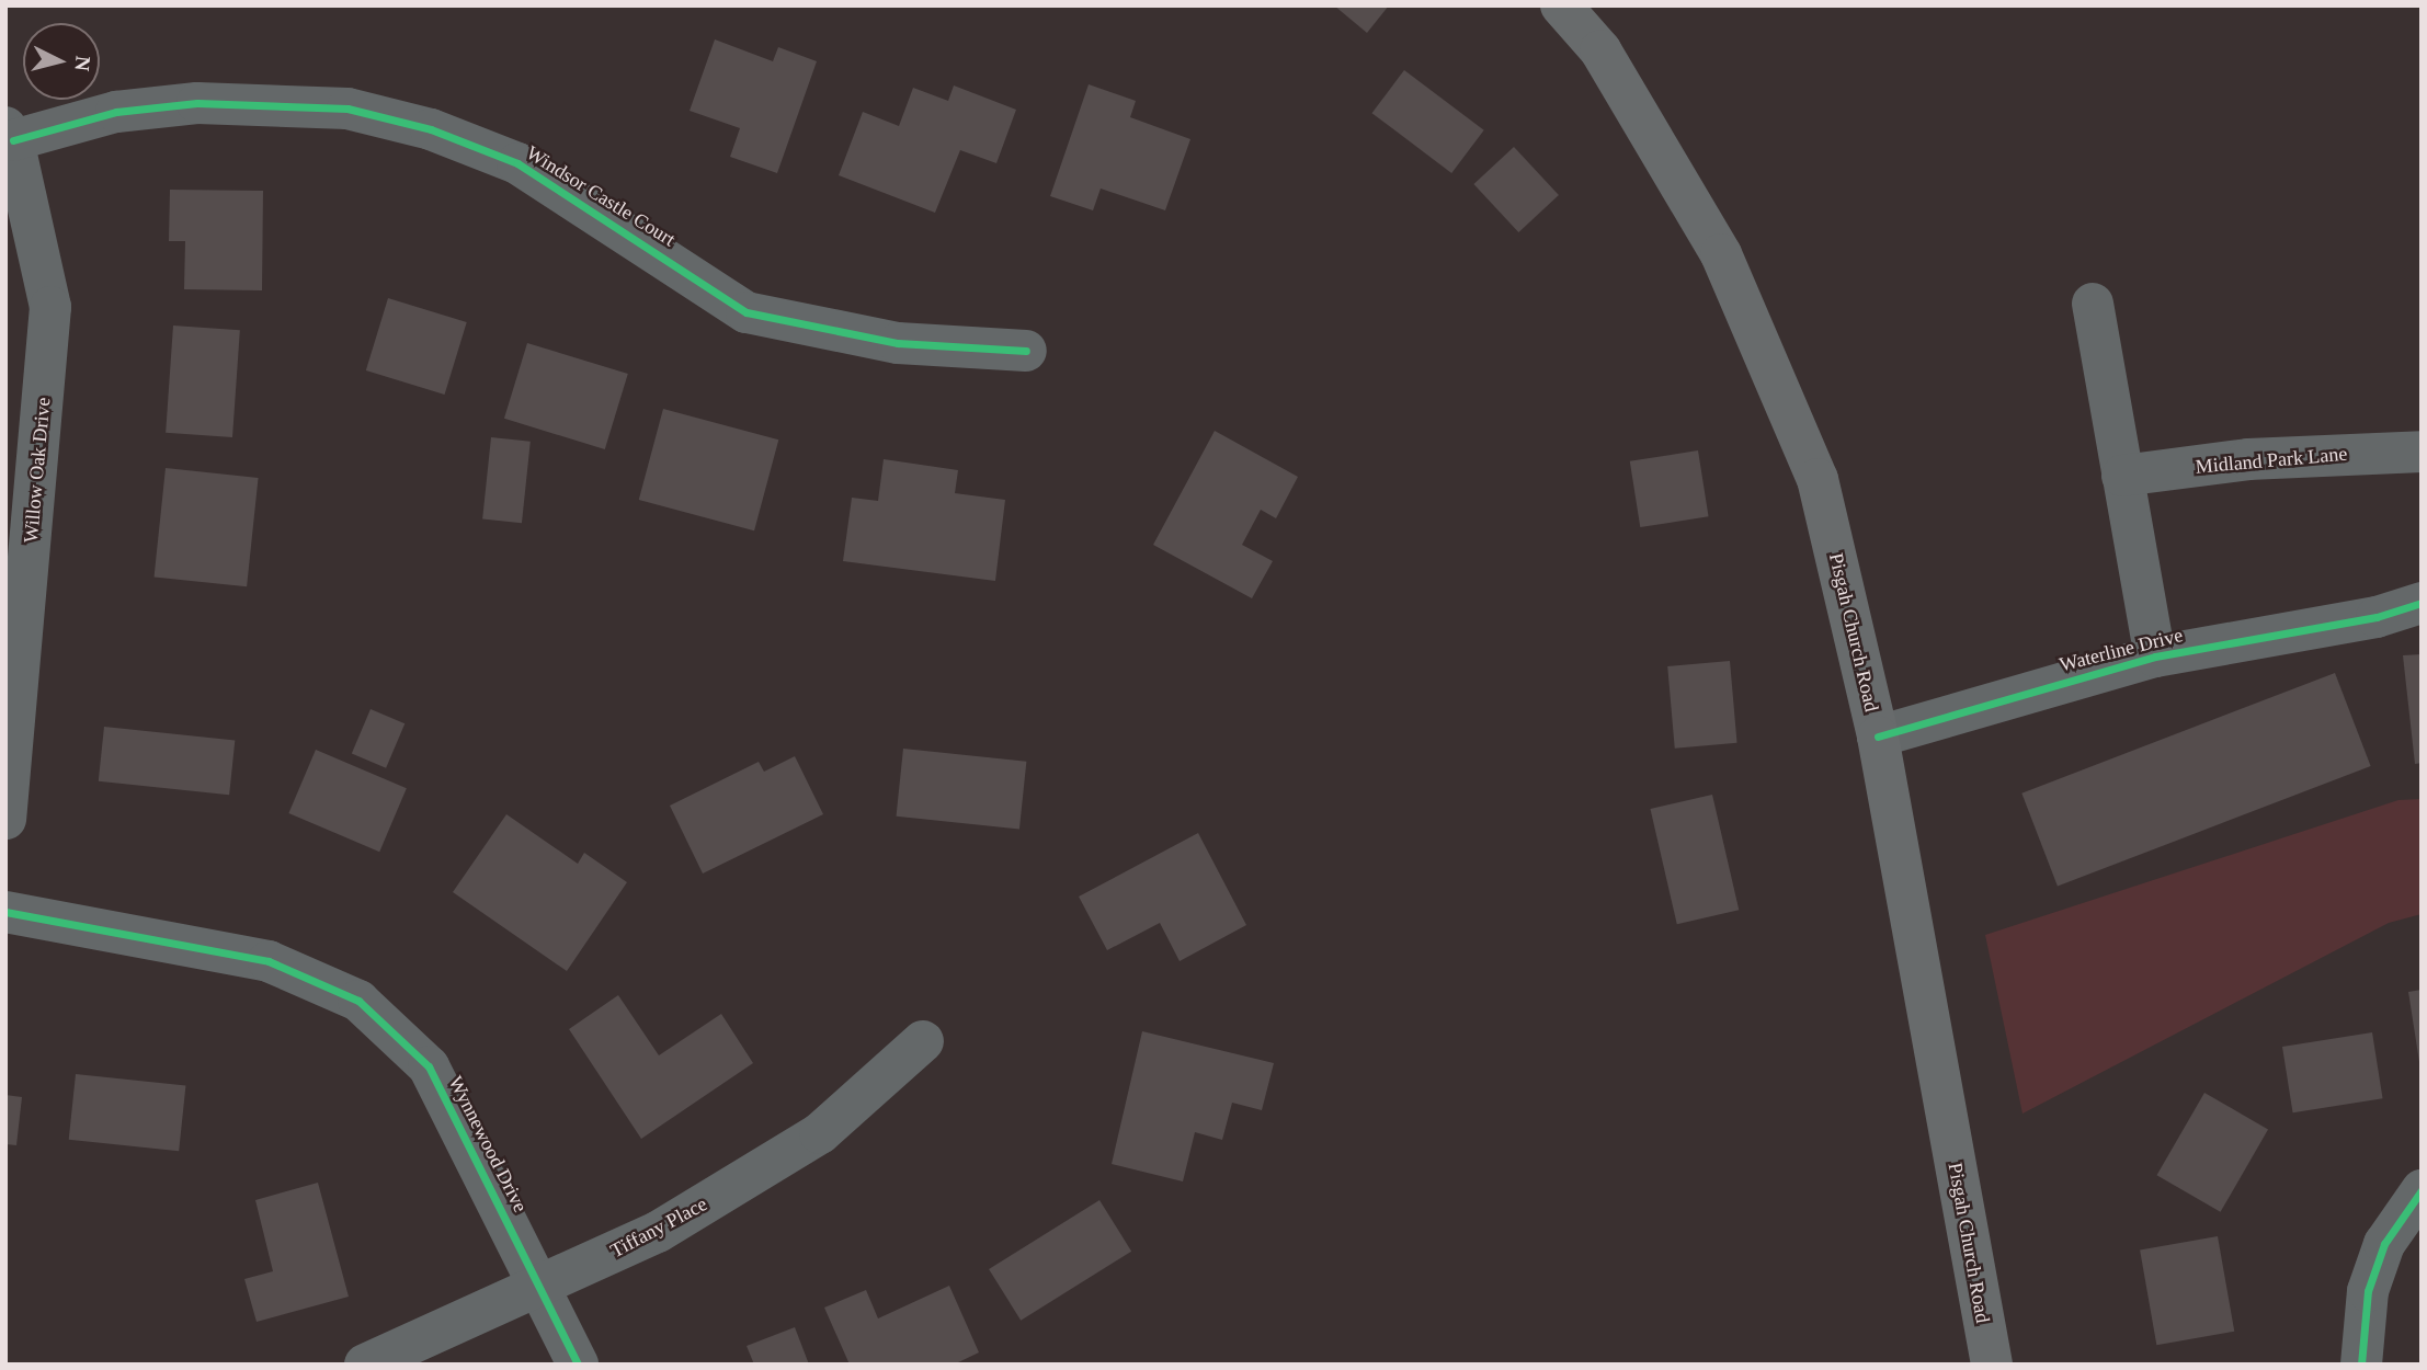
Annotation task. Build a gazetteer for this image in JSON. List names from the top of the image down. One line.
{"streets":{"main road":["Pisgah Church Road"],"street":["Windsor Castle Court","Midland Park Lane","Willow Oak Drive","Waterline Drive","Wynnewood Drive","Tiffany Place"]},"crossings":[["Windsor Castle Court","Willow Oak Drive"],["Pisgah Church Road","Waterline Drive"],["Wynnewood Drive","Tiffany Place"]],"north":"right"}
